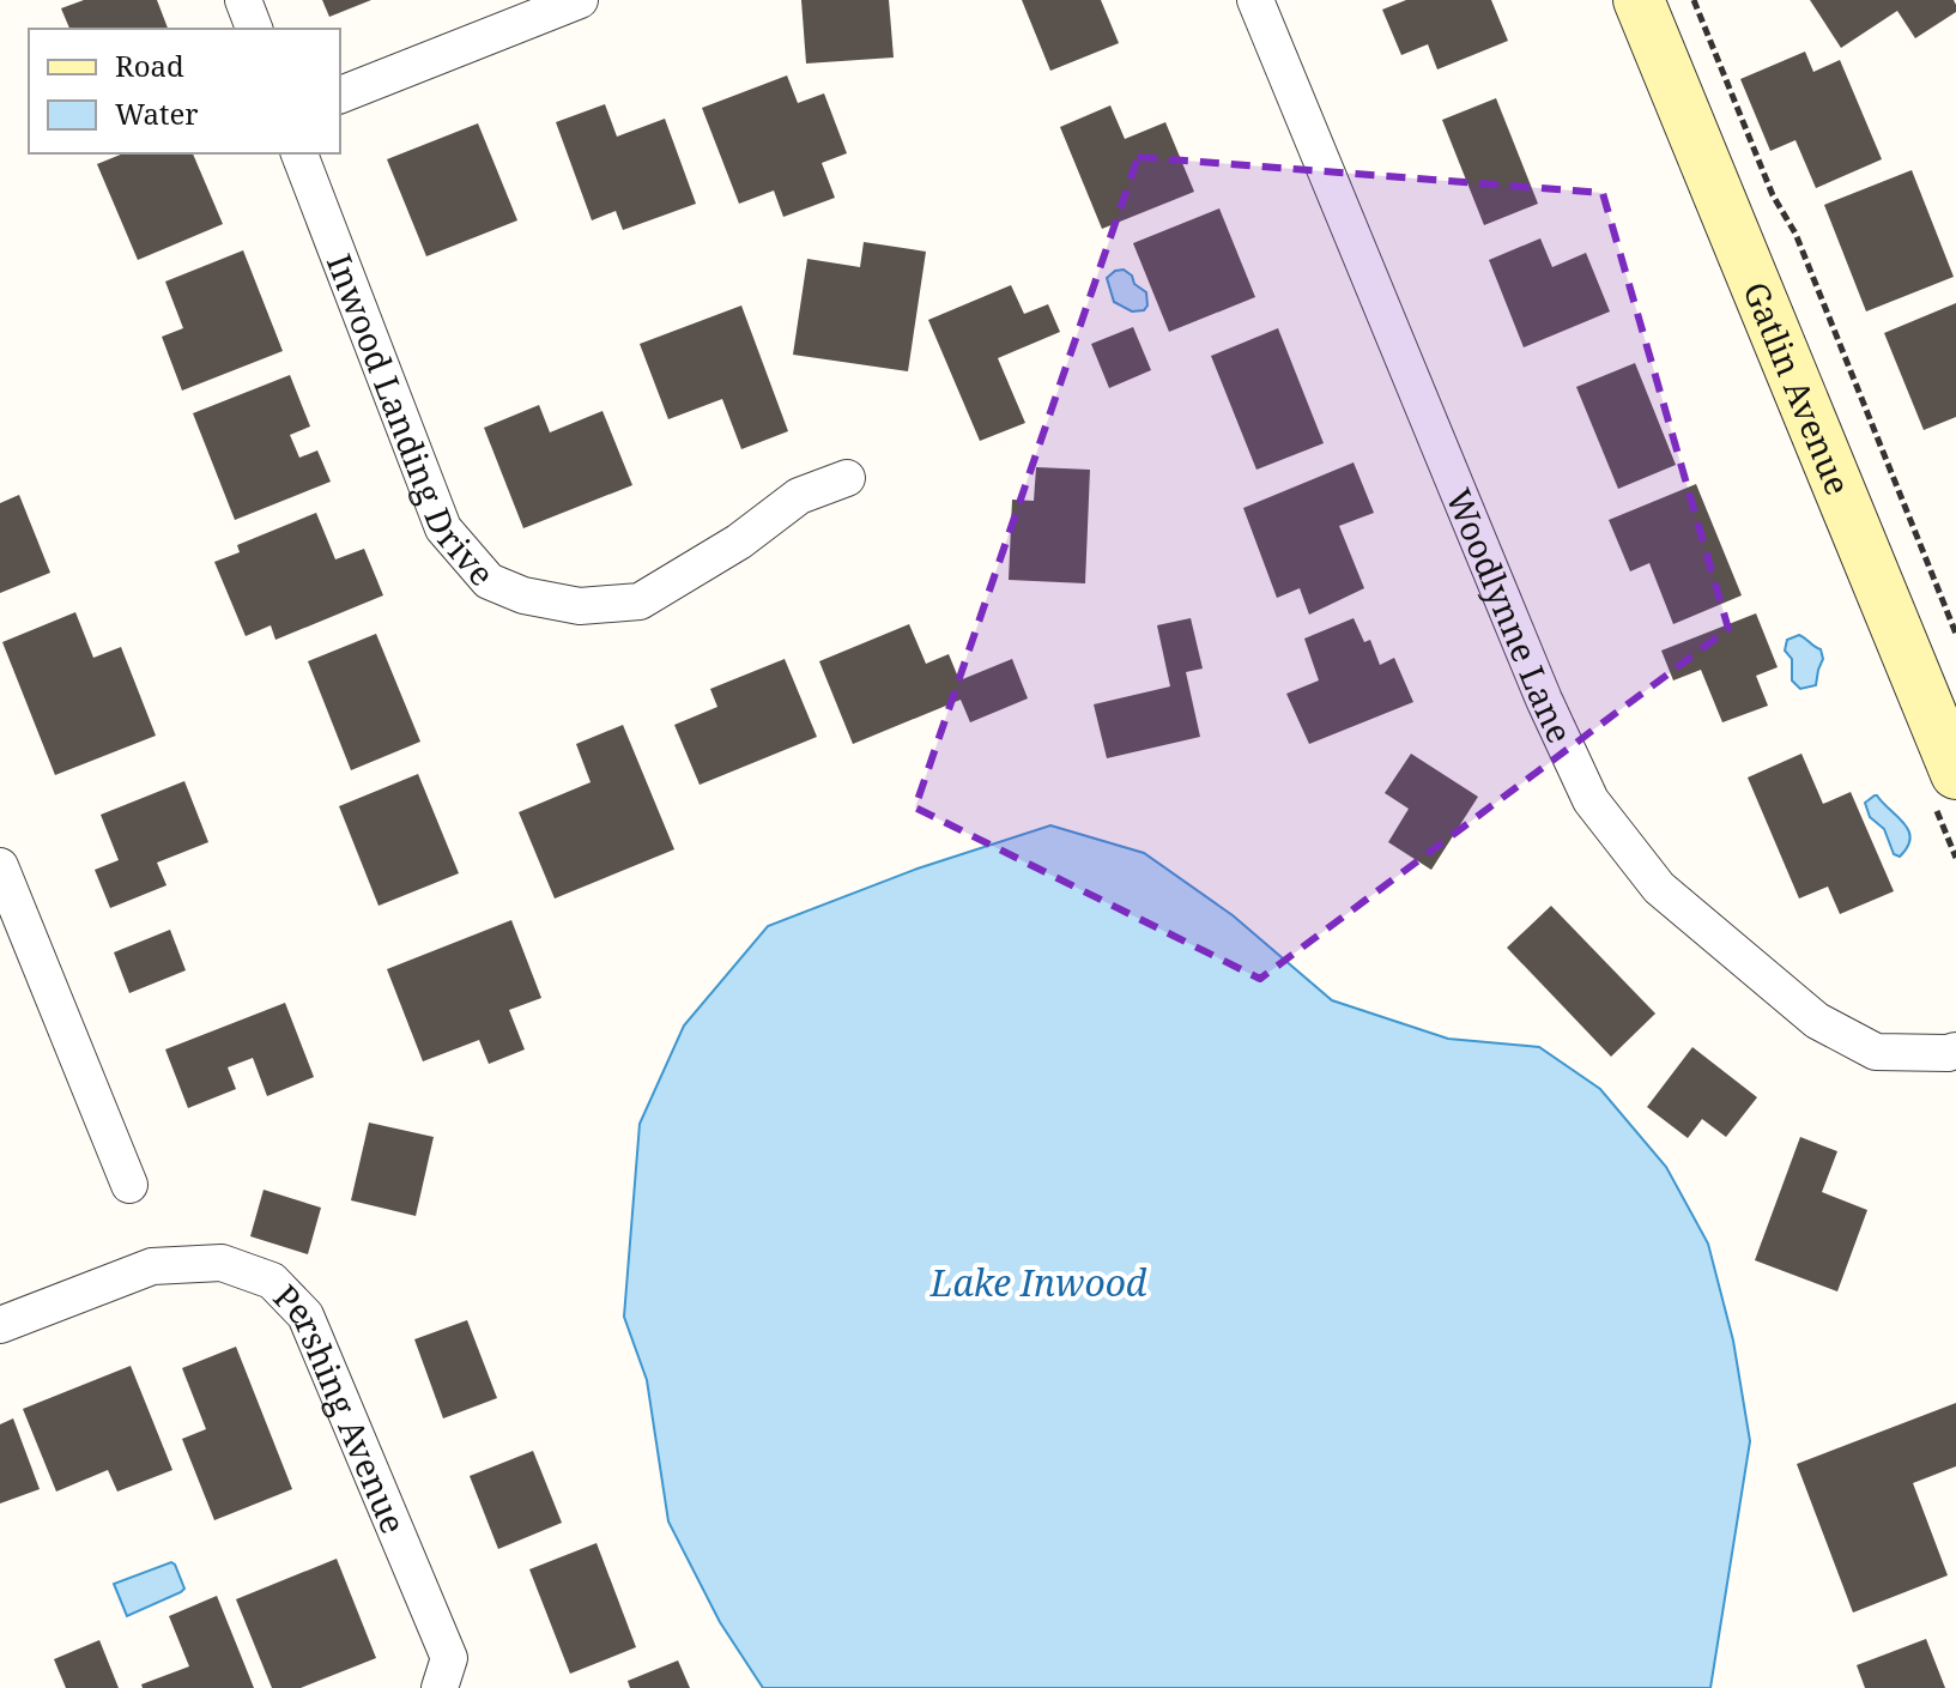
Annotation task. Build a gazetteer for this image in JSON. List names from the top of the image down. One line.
{"streets":{"street":["Gatlin Avenue","Inwood Landing Drive","Woodlynne Lane","Pershing Avenue"]},"water":["Lake Inwood"],"legend":["Road","Water"]}
